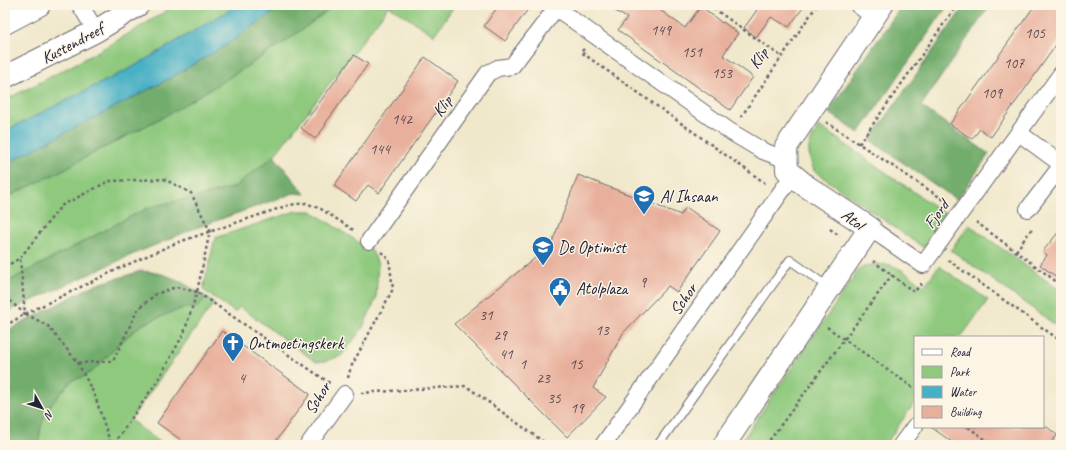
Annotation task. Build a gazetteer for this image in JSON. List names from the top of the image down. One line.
{"streets":{"street":["Kustendreef","Klip","Fjord","Atol","Schor"]},"crossings":[["Klip","Atol"],["Klip","Schor"],["Fjord","Atol"],["Atol","Schor"]],"places":{"school or university":["Al Ihsaan","De Optimist"],"public building":["Atolplaza"],"church":["Ontmoetingskerk"]},"house_numbers":["149","105","151","107","153","109","142","144","9","31","13","29","41","1","15","4","23","35","19"],"legend":["Road","Park","Water","Building"],"north":"bottom right"}
